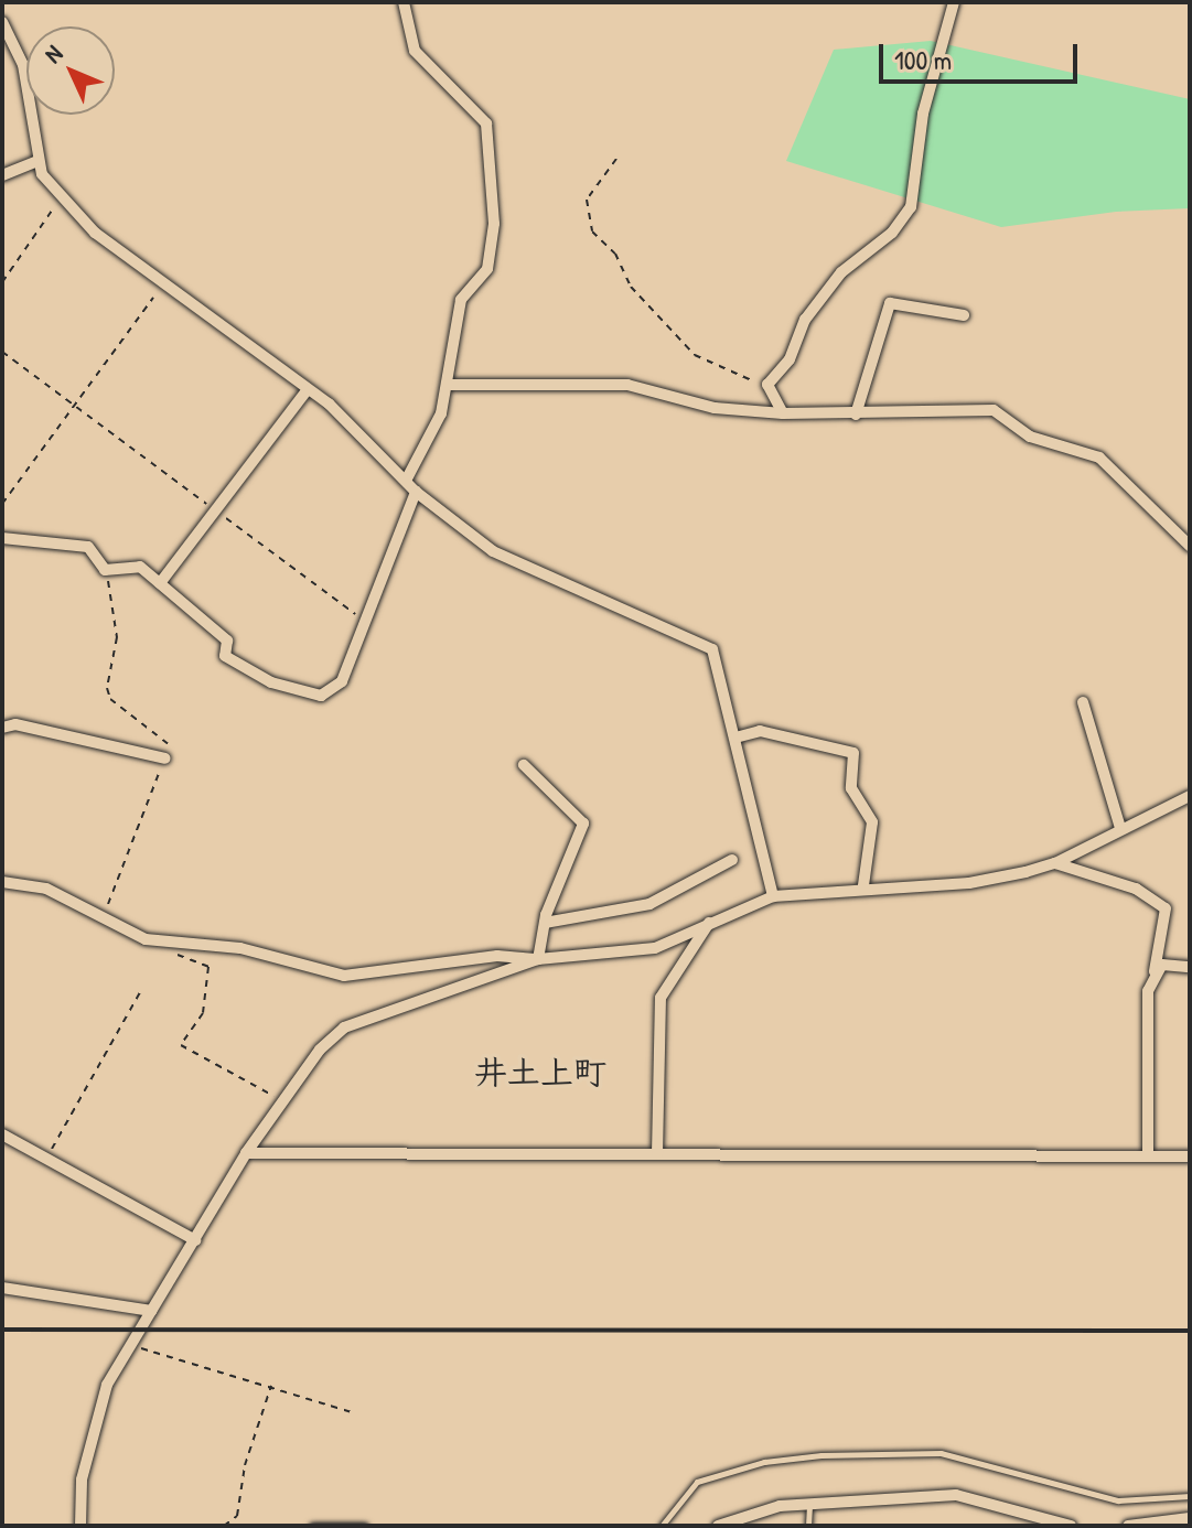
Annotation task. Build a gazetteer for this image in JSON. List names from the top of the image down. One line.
{"districts":["井土上町"],"scale_bar":"100 m","north":"top left"}
